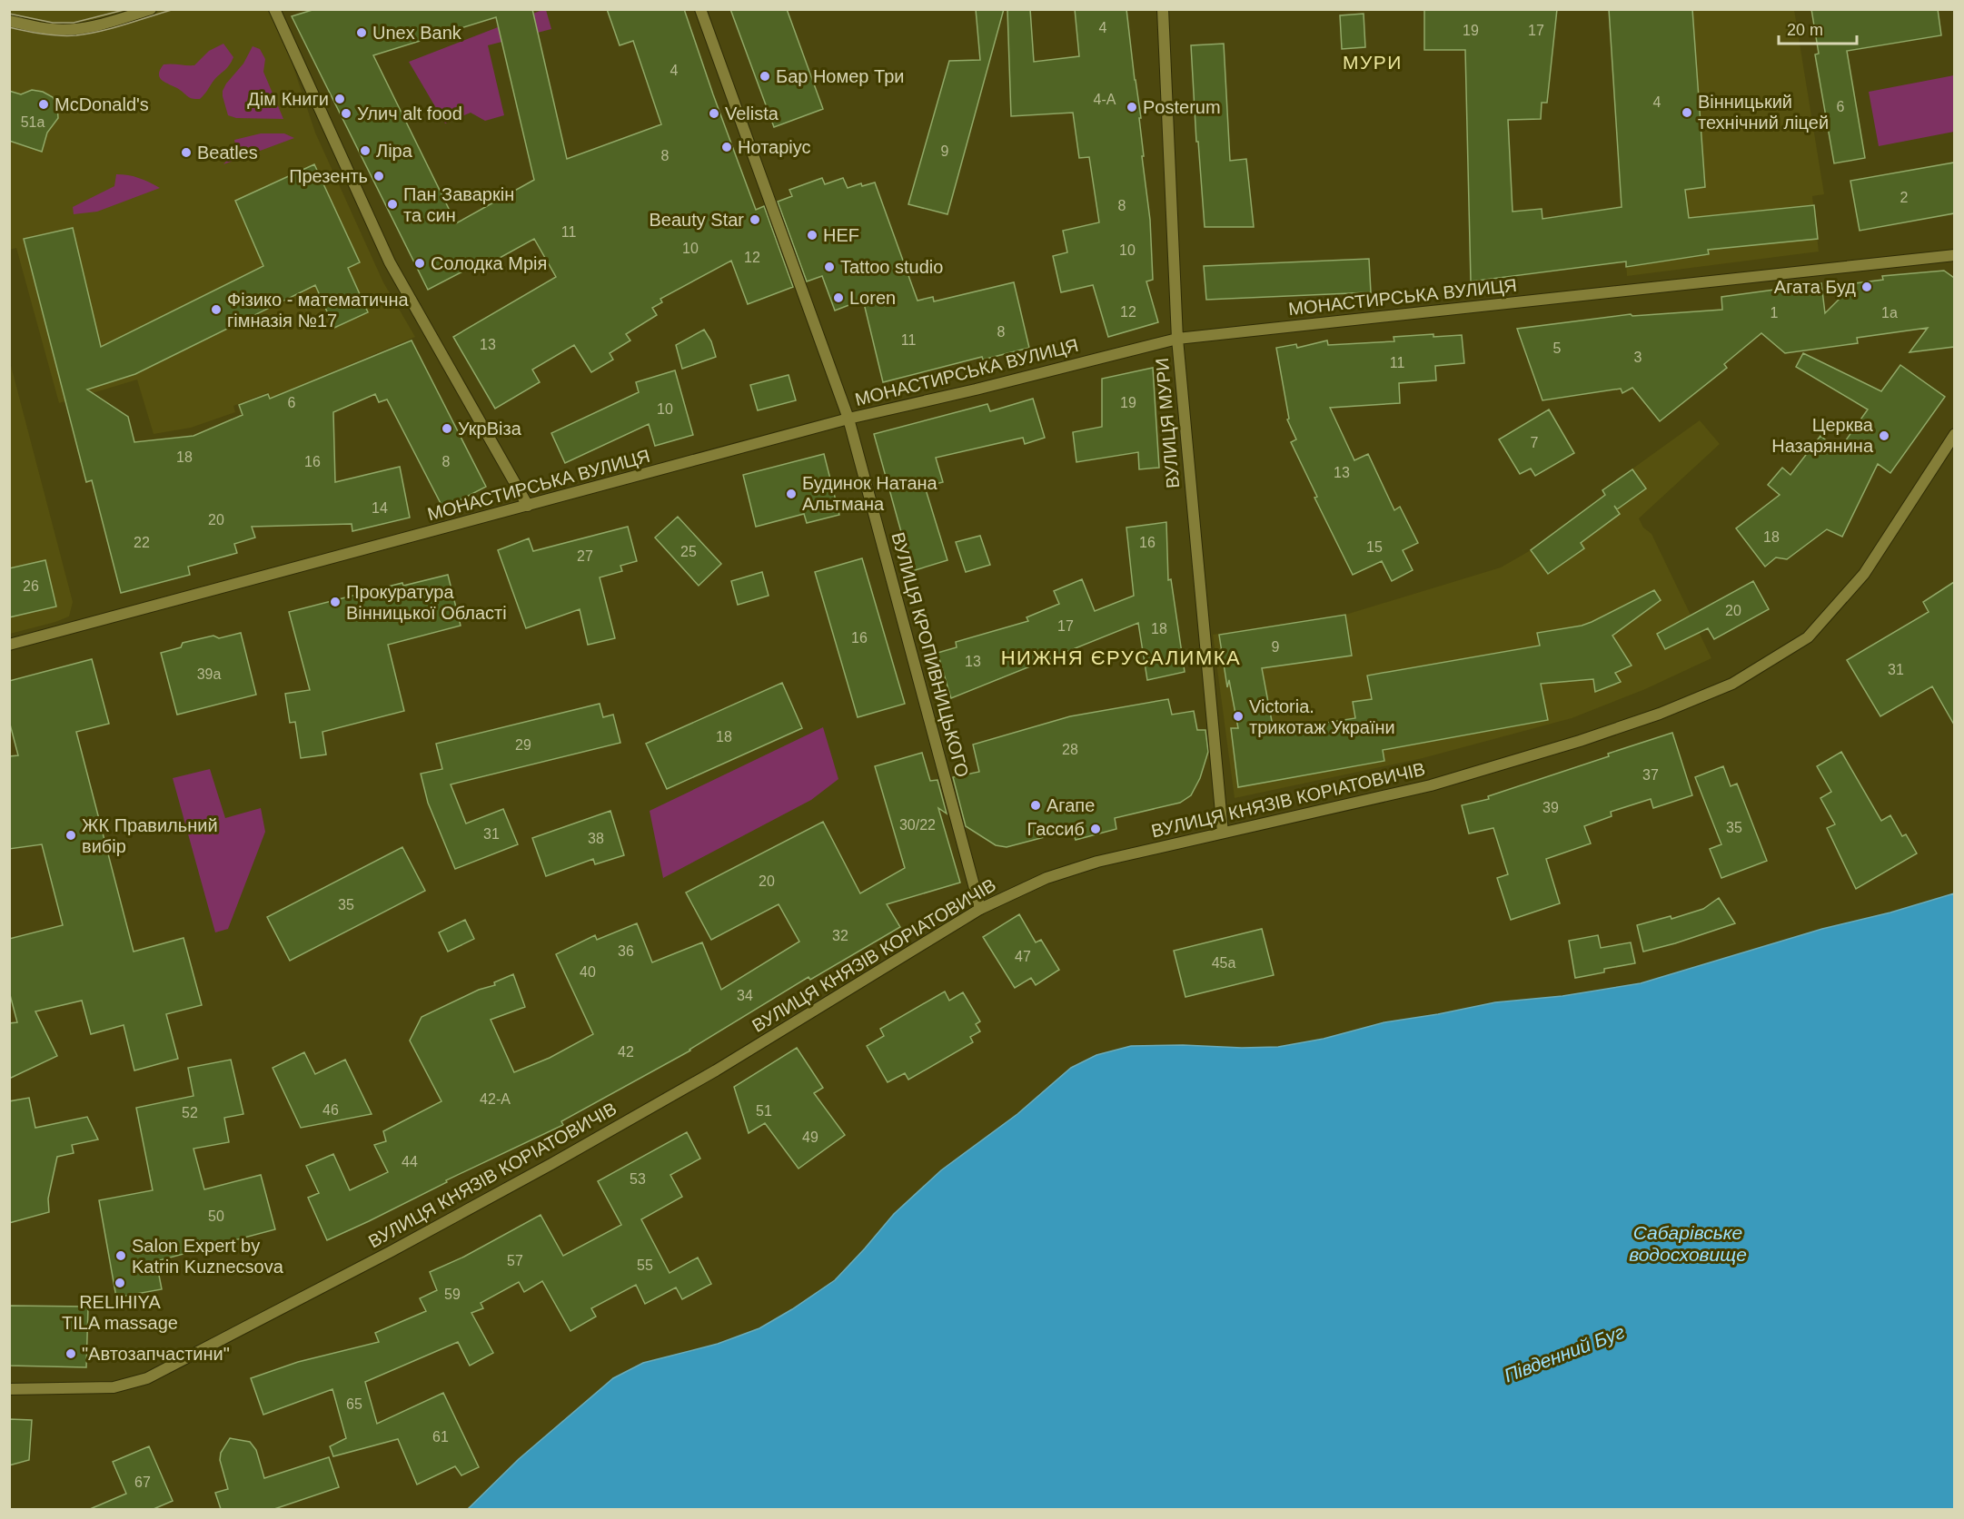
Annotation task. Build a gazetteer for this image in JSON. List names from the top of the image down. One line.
{"streets":{"street":["МОНАСТИРСЬКА ВУЛИЦЯ","ВУЛИЦЯ МУРИ","ВУЛИЦЯ КРОПИВНИЦЬКОГО","ВУЛИЦЯ КНЯЗІВ КОРІАТОВИЧІВ"]},"crossings":[["МОНАСТИРСЬКА ВУЛИЦЯ","ВУЛИЦЯ МУРИ"],["МОНАСТИРСЬКА ВУЛИЦЯ","ВУЛИЦЯ КРОПИВНИЦЬКОГО"],["ВУЛИЦЯ МУРИ","ВУЛИЦЯ КНЯЗІВ КОРІАТОВИЧІВ"],["ВУЛИЦЯ КРОПИВНИЦЬКОГО","ВУЛИЦЯ КНЯЗІВ КОРІАТОВИЧІВ"]],"districts":["МУРИ","НИЖНЯ ЄРУСАЛИМКА"],"water":["Сабарівське водосховище","Південний Буг"],"places":["Unex Bank","Бар Номер Три","Дім Книги","McDonald's","Posterum","Вінницький технічний ліцей","Улич alt food","Velista","Нотаріус","Ліра","Beatles","Презенть","Пан Заваркін та син","Beauty Star","HEF","Солодка Мрія","Tattoo studio","Агата Буд","Loren","Фізико - математична гімназія №17","УкрВіза","Церква Назарянина","Будинок Натана Альтмана","Прокуратура Вінницької Області","Victoria. трикотаж України","Агапе","Гассиб","ЖК Правильний вибір","Salon Expert by Katrin Kuznecsova","RELIHIYA TILA massage","\"Автозапчастини\""],"house_numbers":["4","19","17","4","4-А","4","6","51а","9","8","2","8","11","10","10","12","12","1","1а","8","11","13","5","3","11","6","19","10","7","18","16","8","13","14","20","18","22","16","15","25","27","26","20","17","18","16","9","13","31","39а","18","29","28","37","39","30/22","35","31","38","20","35","32","36","47","45а","40","34","42","42-А","46","51","52","49","44","53","50","57","55","59","65","61","67"],"scale_bar":"20 m"}
